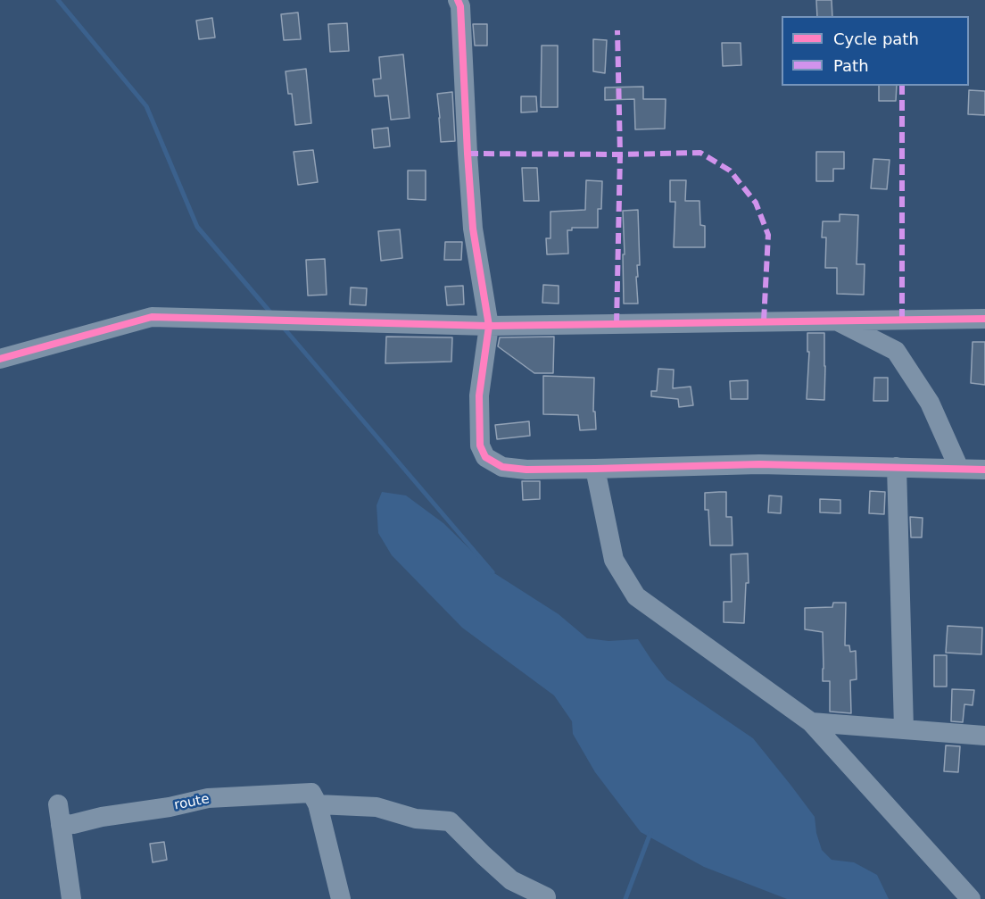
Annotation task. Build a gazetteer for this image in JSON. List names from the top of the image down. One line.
{"streets":{"street":["route"]},"legend":["Cycle path","Path"]}
